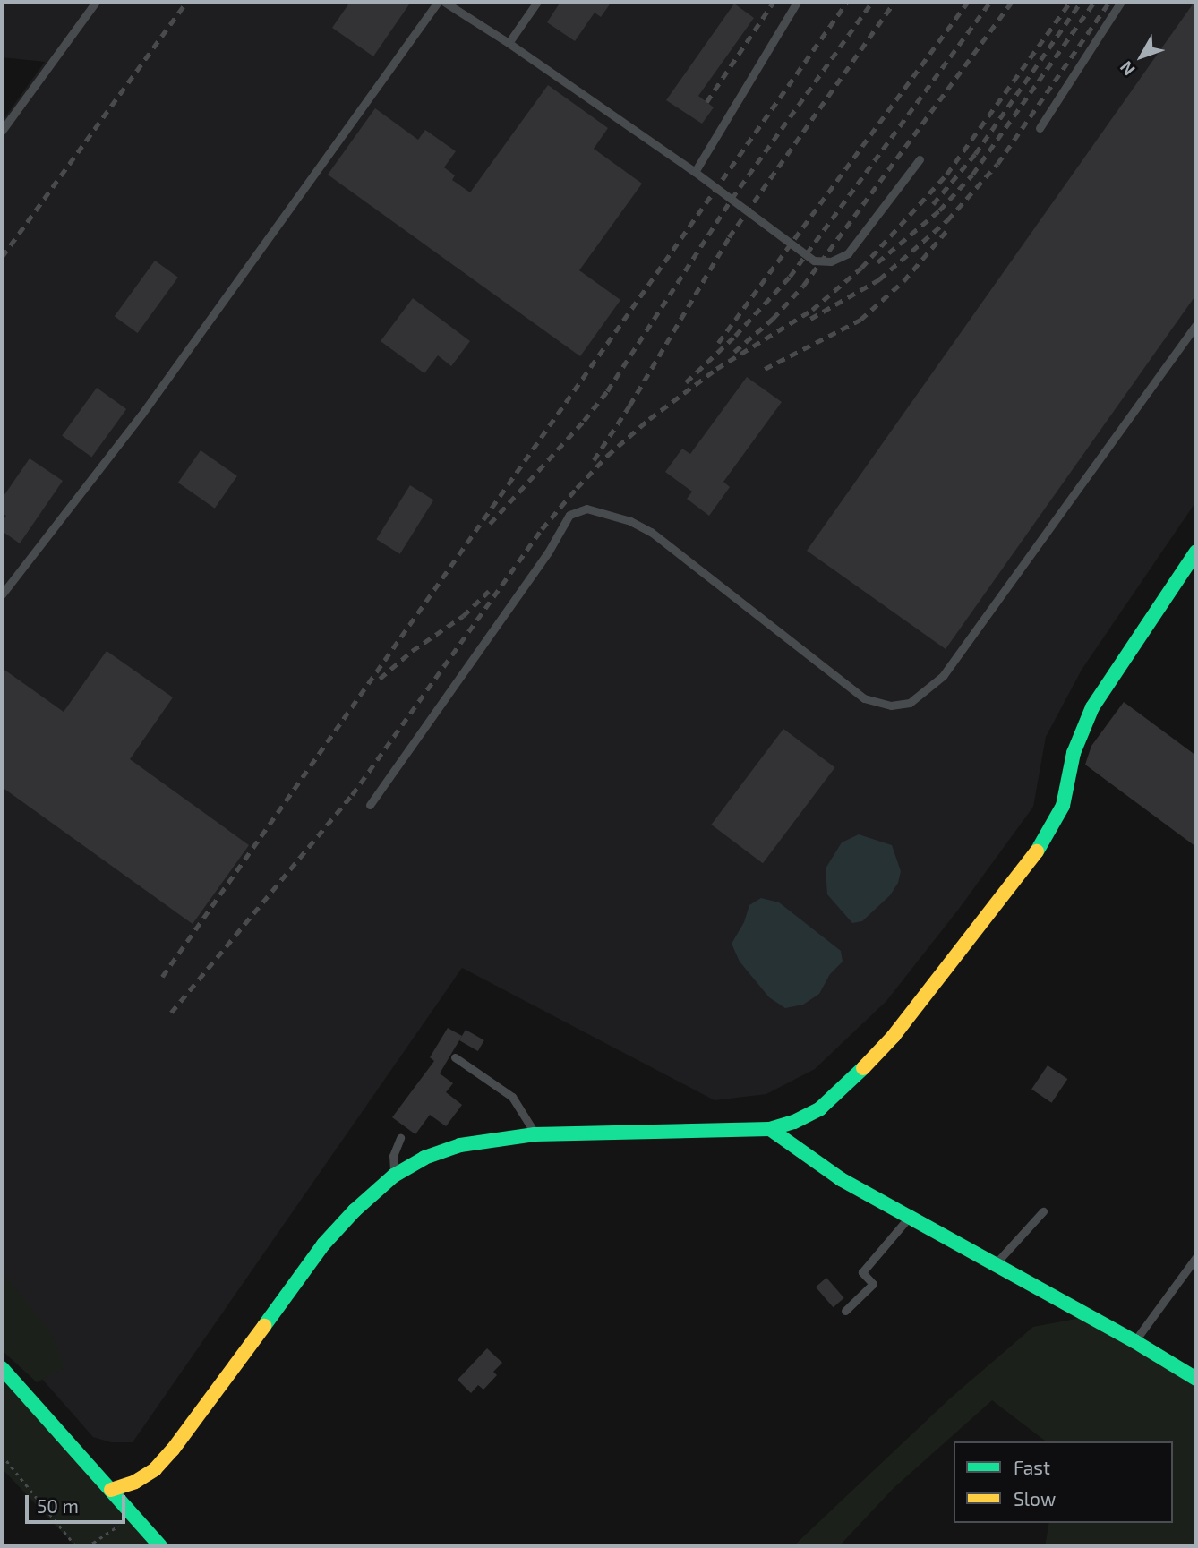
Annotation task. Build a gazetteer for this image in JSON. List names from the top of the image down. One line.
{"legend":["Fast","Slow"],"scale_bar":"50 m","north":"bottom left"}
